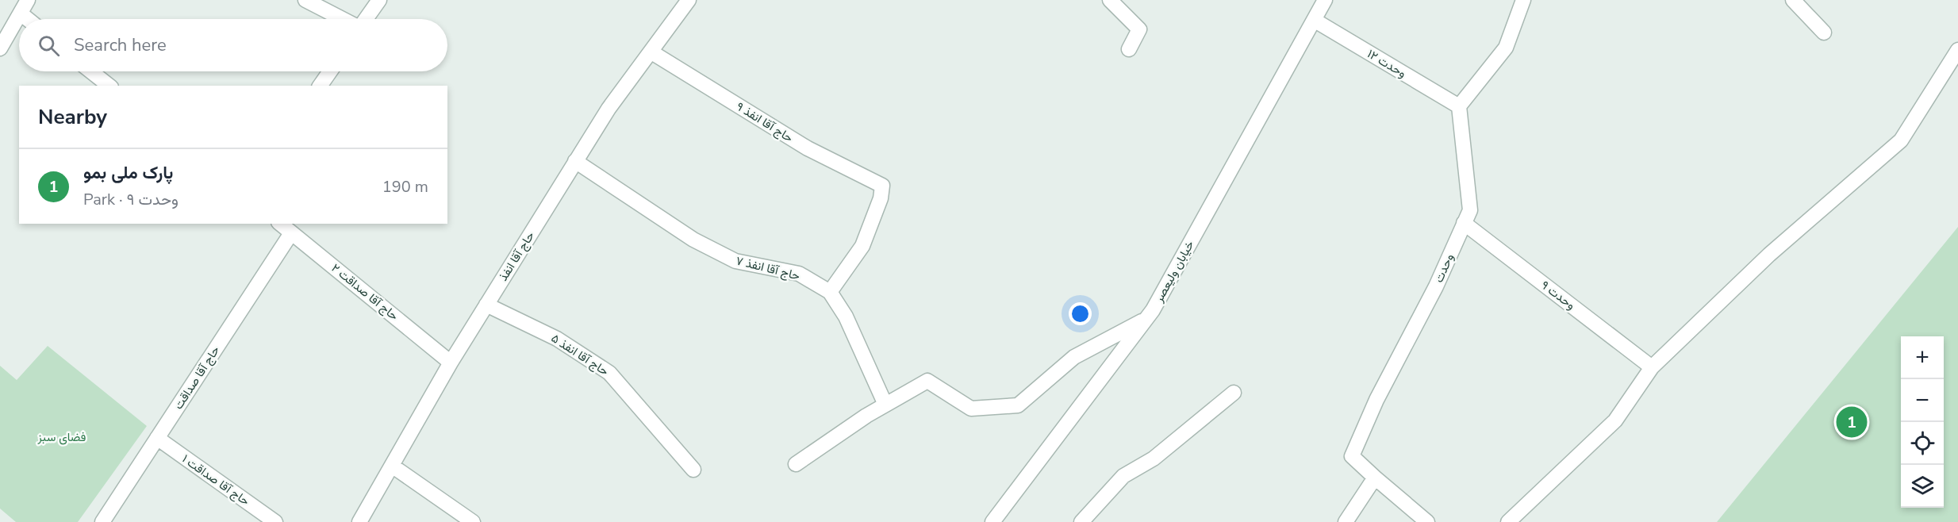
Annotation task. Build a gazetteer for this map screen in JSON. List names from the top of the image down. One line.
{"streets":{"street":["وحدت ۱۲","حاج آقا انفذ ۹","حاج آقا انفذ","حاج آقا انفذ ۷","وحدت","خیابان ولیعصر","حاج آقا صداقت ۲","وحدت ۹","حاج آقا انفذ ۵","حاج آقا صداقت","حاج آقا صداقت ۱"]},"crossings":[["وحدت ۱۲","وحدت"],["وحدت ۱۲","خیابان ولیعصر"],["حاج آقا انفذ ۹","حاج آقا انفذ"],["حاج آقا انفذ ۹","حاج آقا انفذ ۷"],["حاج آقا انفذ","حاج آقا انفذ ۷"],["حاج آقا انفذ","حاج آقا صداقت ۲"],["حاج آقا انفذ","حاج آقا انفذ ۵"],["وحدت","وحدت ۹"],["حاج آقا صداقت ۲","حاج آقا صداقت"],["حاج آقا صداقت","حاج آقا صداقت ۱"]],"parks":["فضای سبز"],"page":{"search":"Search here","heading":"Nearby","list":[{"mark":"1","name":"پارک ملی بمو","note":"Park · وحدت ۹","value":"190 m"}],"map_buttons":["+","−"],"pins":"1"}}
